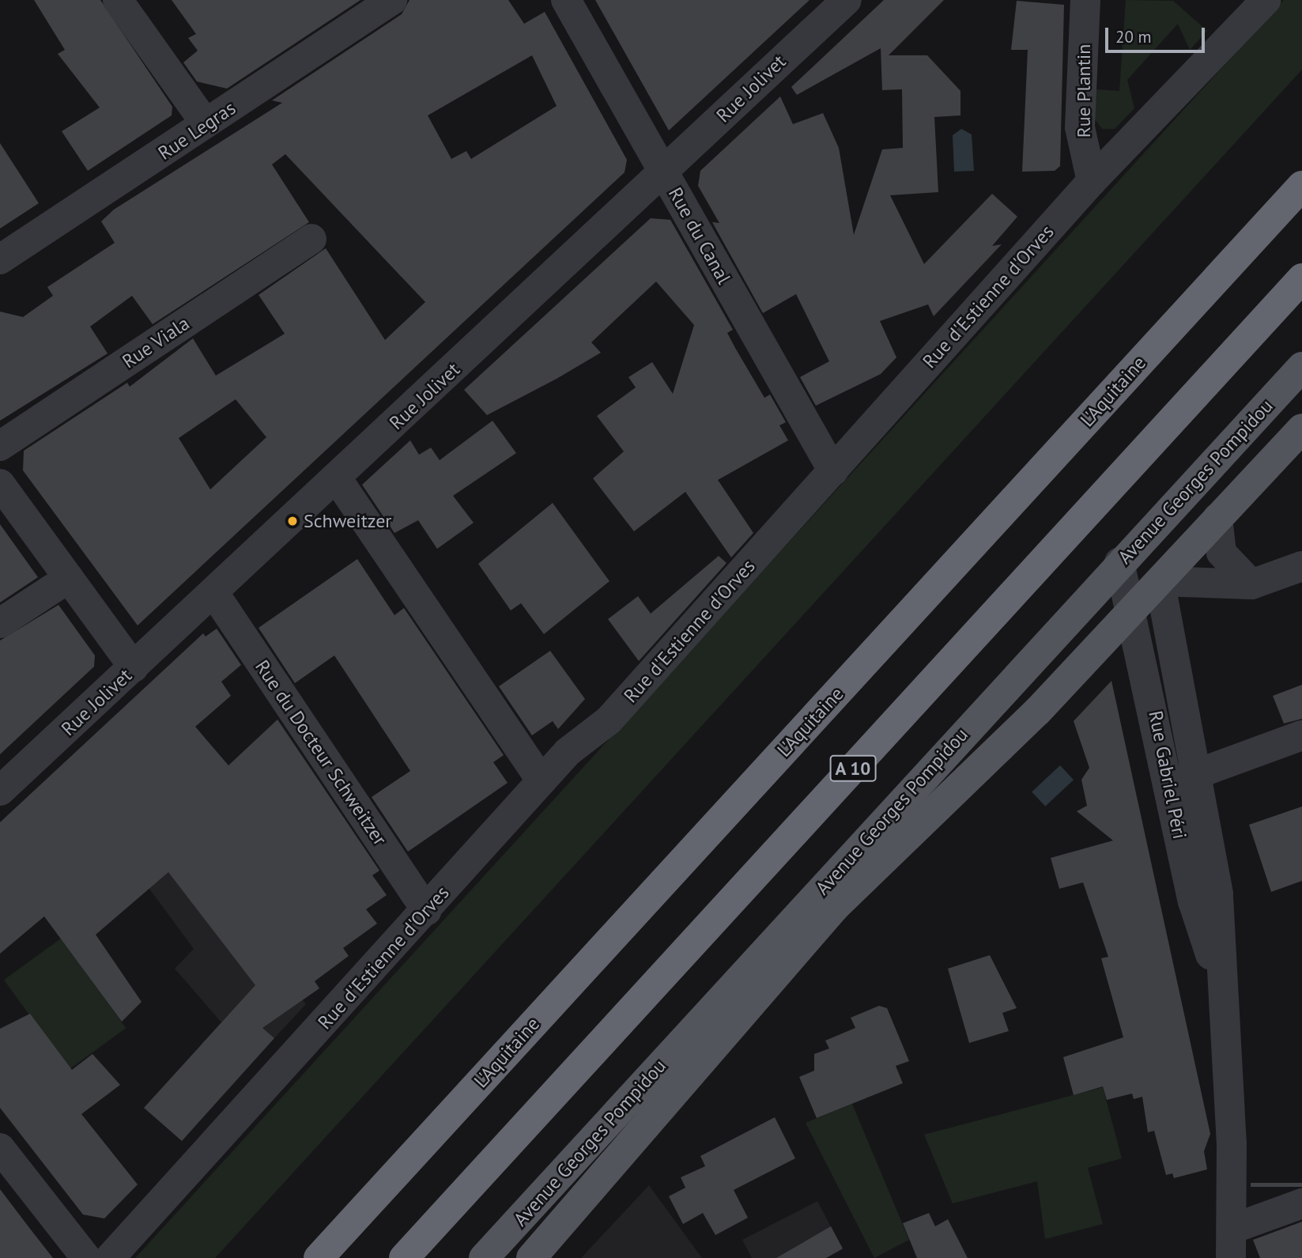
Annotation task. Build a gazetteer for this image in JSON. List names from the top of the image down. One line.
{"streets":{"highway":["L'Aquitaine","A 10"],"main road":["Avenue Georges Pompidou"],"street":["Rue Jolivet","Rue Plantin","Rue Legras","Rue du Canal","Rue d'Estienne d'Orves","Rue Viala","Rue du Docteur Schweitzer","Rue Gabriel Péri"]},"crossings":[["Rue Jolivet","Rue du Canal"],["Rue Jolivet","Rue du Docteur Schweitzer"],["Rue Plantin","Rue d'Estienne d'Orves"],["Rue du Canal","Rue d'Estienne d'Orves"],["Rue d'Estienne d'Orves","Rue du Docteur Schweitzer"],["Avenue Georges Pompidou","Rue Gabriel Péri"]],"places":["Schweitzer"],"scale_bar":"20 m"}
